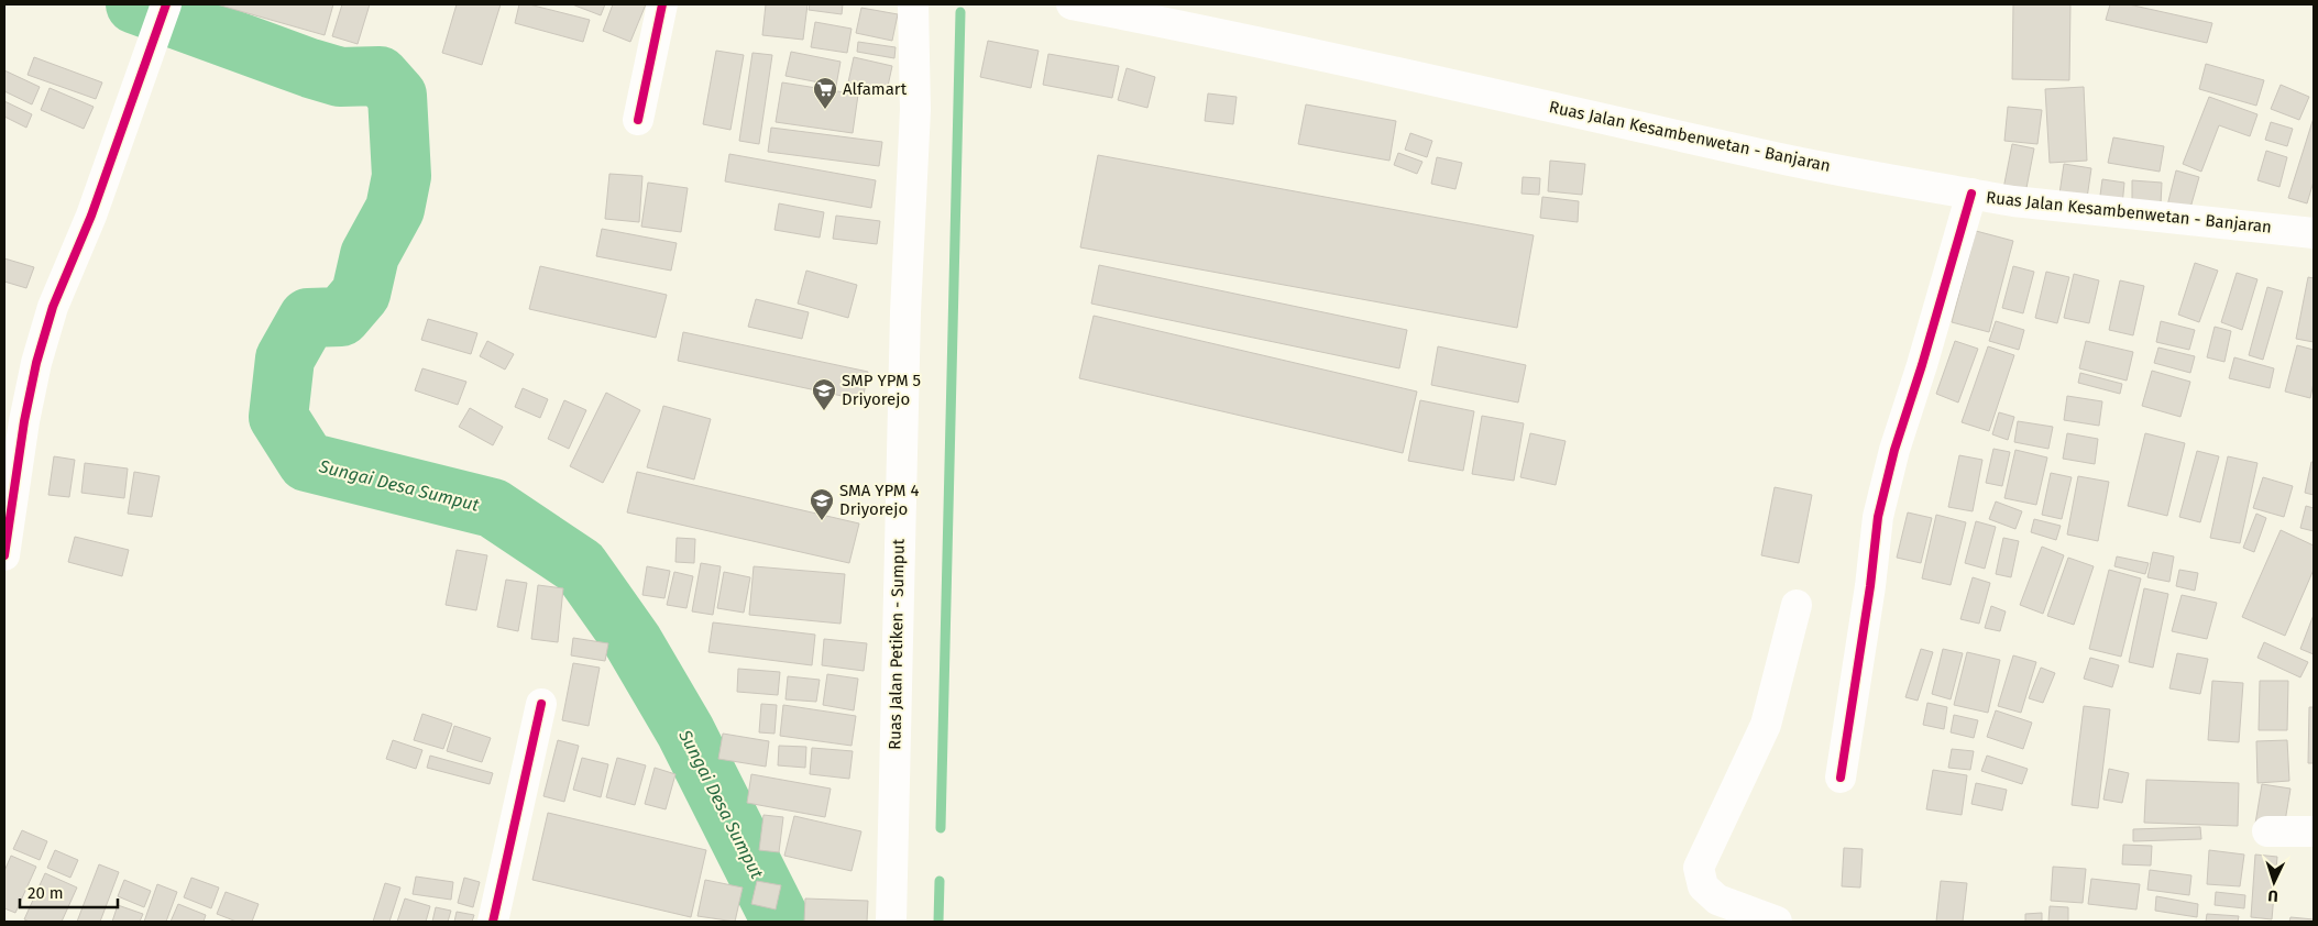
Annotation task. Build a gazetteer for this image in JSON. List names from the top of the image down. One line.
{"streets":{"main road":["Ruas Jalan Kesambenwetan - Banjaran","Ruas Jalan Petiken - Sumput"]},"water":["Sungai Desa Sumput"],"places":{"supermarket":["Alfamart"],"school or university":["SMP YPM 5 Driyorejo","SMA YPM 4 Driyorejo"]},"scale_bar":"20 m","north":"bottom"}
